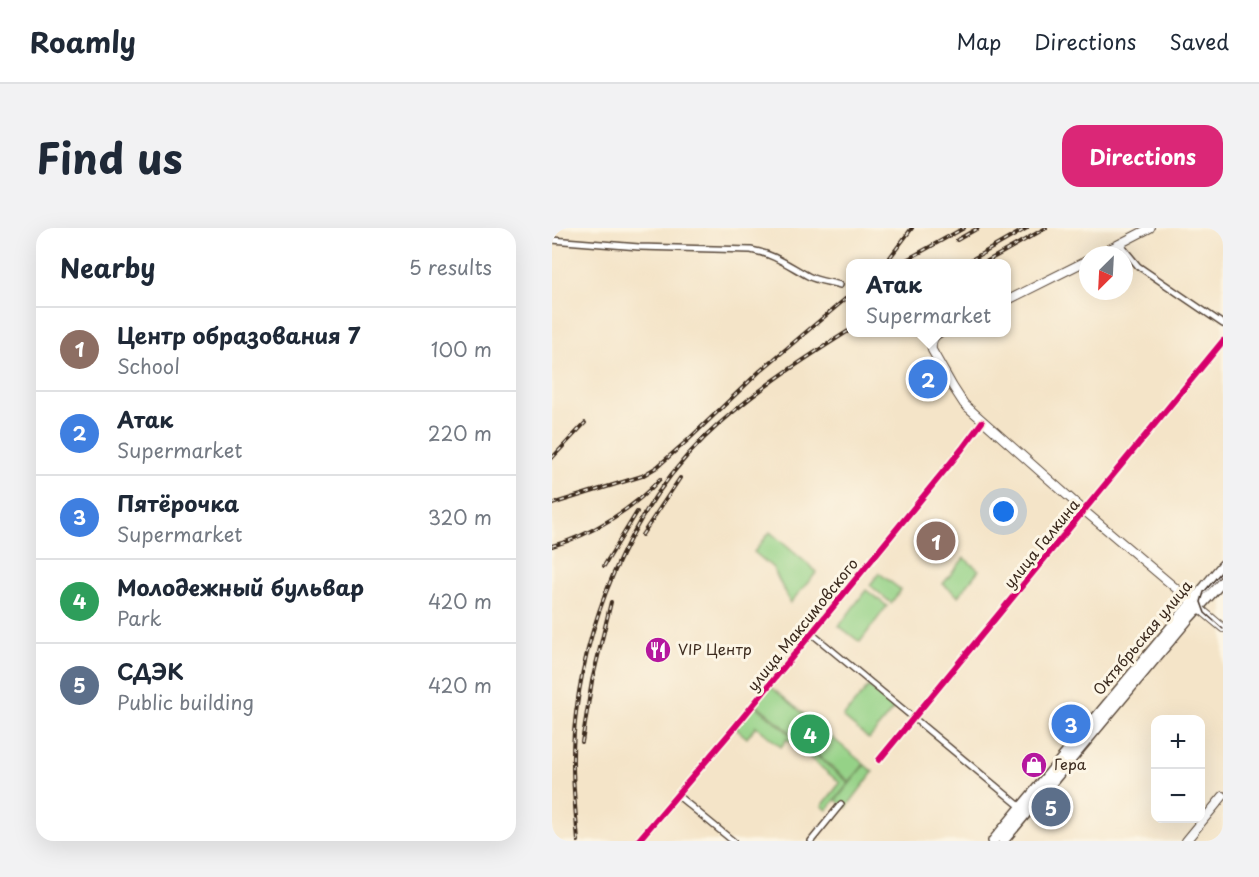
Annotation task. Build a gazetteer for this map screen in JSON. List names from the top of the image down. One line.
{"streets":{"main road":["Октябрьская улица"],"street":["улица Галкина","улица Максимовского"]},"places":{"restaurant":["VIP Центр"],"shop":["Гера"]},"north":"bottom left","page":{"header":"Roamly","nav":["Map","Directions","Saved"],"title":"Find us","buttons":"Directions","heading":["Nearby","5 results"],"popup":["Атак","Supermarket"],"list":[{"mark":"1","name":"Центр образования 7","note":"School","value":"100 m"},{"mark":"2","name":"Атак","note":"Supermarket","value":"220 m"},{"mark":"3","name":"Пятёрочка","note":"Supermarket","value":"320 m"},{"mark":"4","name":"Молодежный бульвар","note":"Park","value":"420 m"},{"mark":"5","name":"СДЭК","note":"Public building","value":"420 m"}],"pins":["2","1","3","4","5"],"map_buttons":["+","−"]}}
